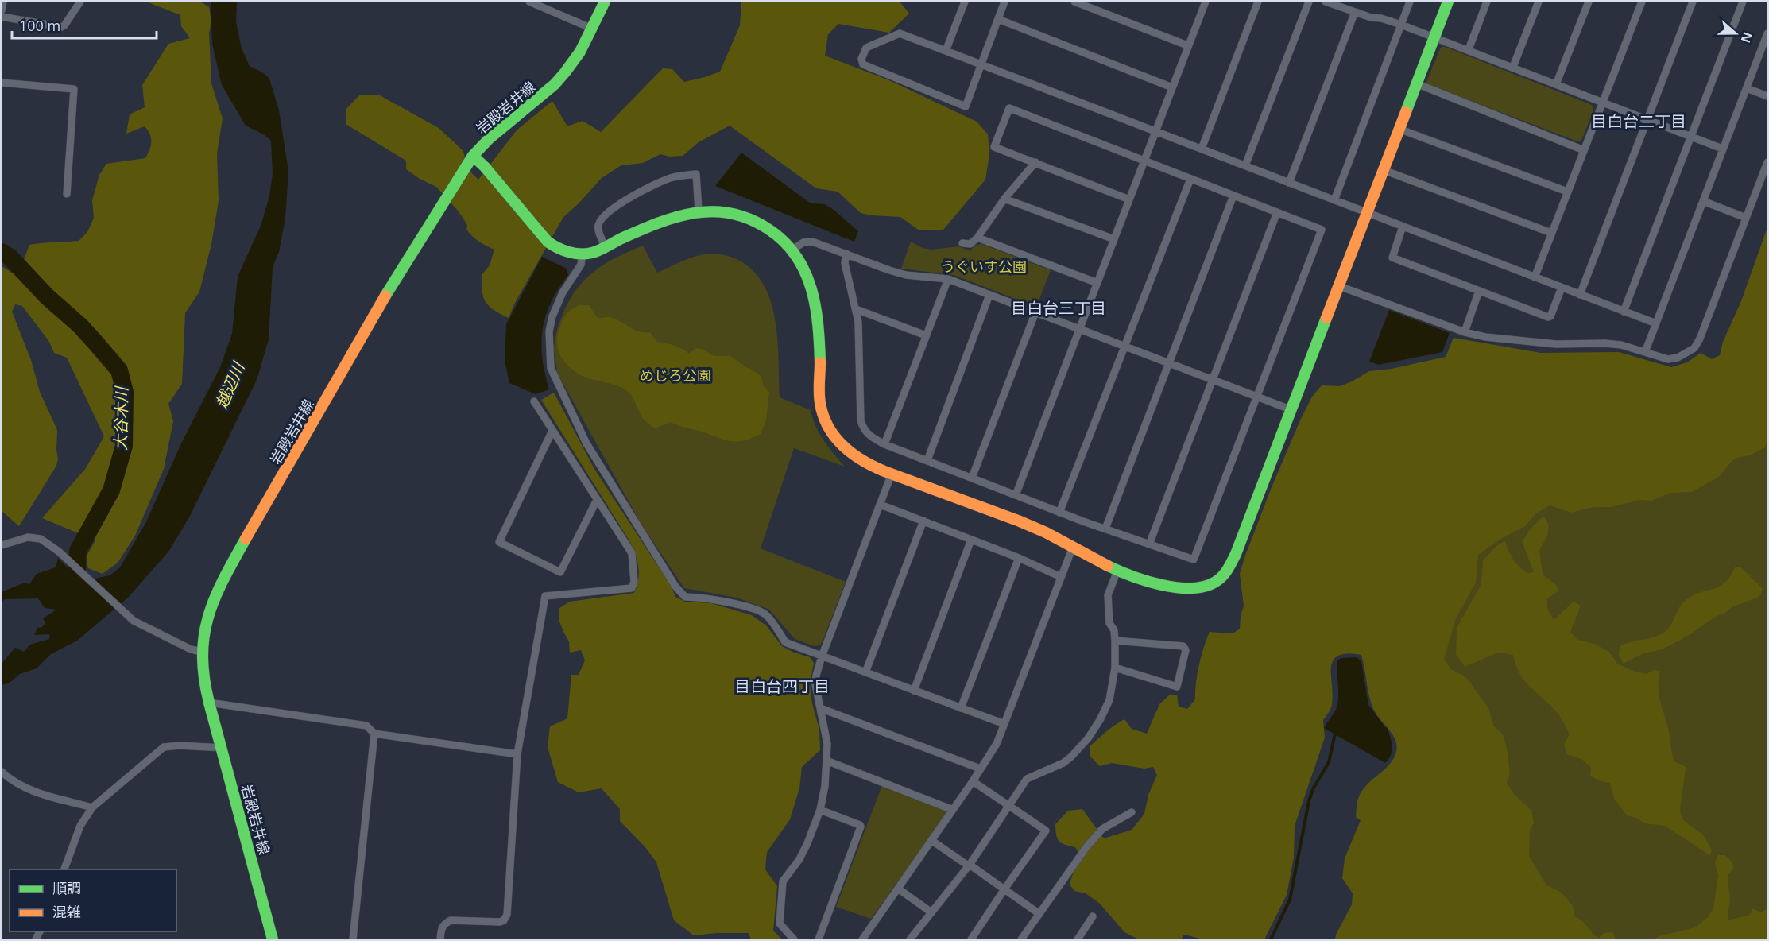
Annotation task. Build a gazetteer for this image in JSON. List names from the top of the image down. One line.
{"streets":{"street":["岩殿岩井線"]},"districts":["目白台二丁目","目白台三丁目","目白台四丁目"],"water":["越辺川","大谷木川"],"parks":["うぐいす公園","めじろ公園"],"legend":["順調","混雑"],"scale_bar":"100 m","north":"right"}
